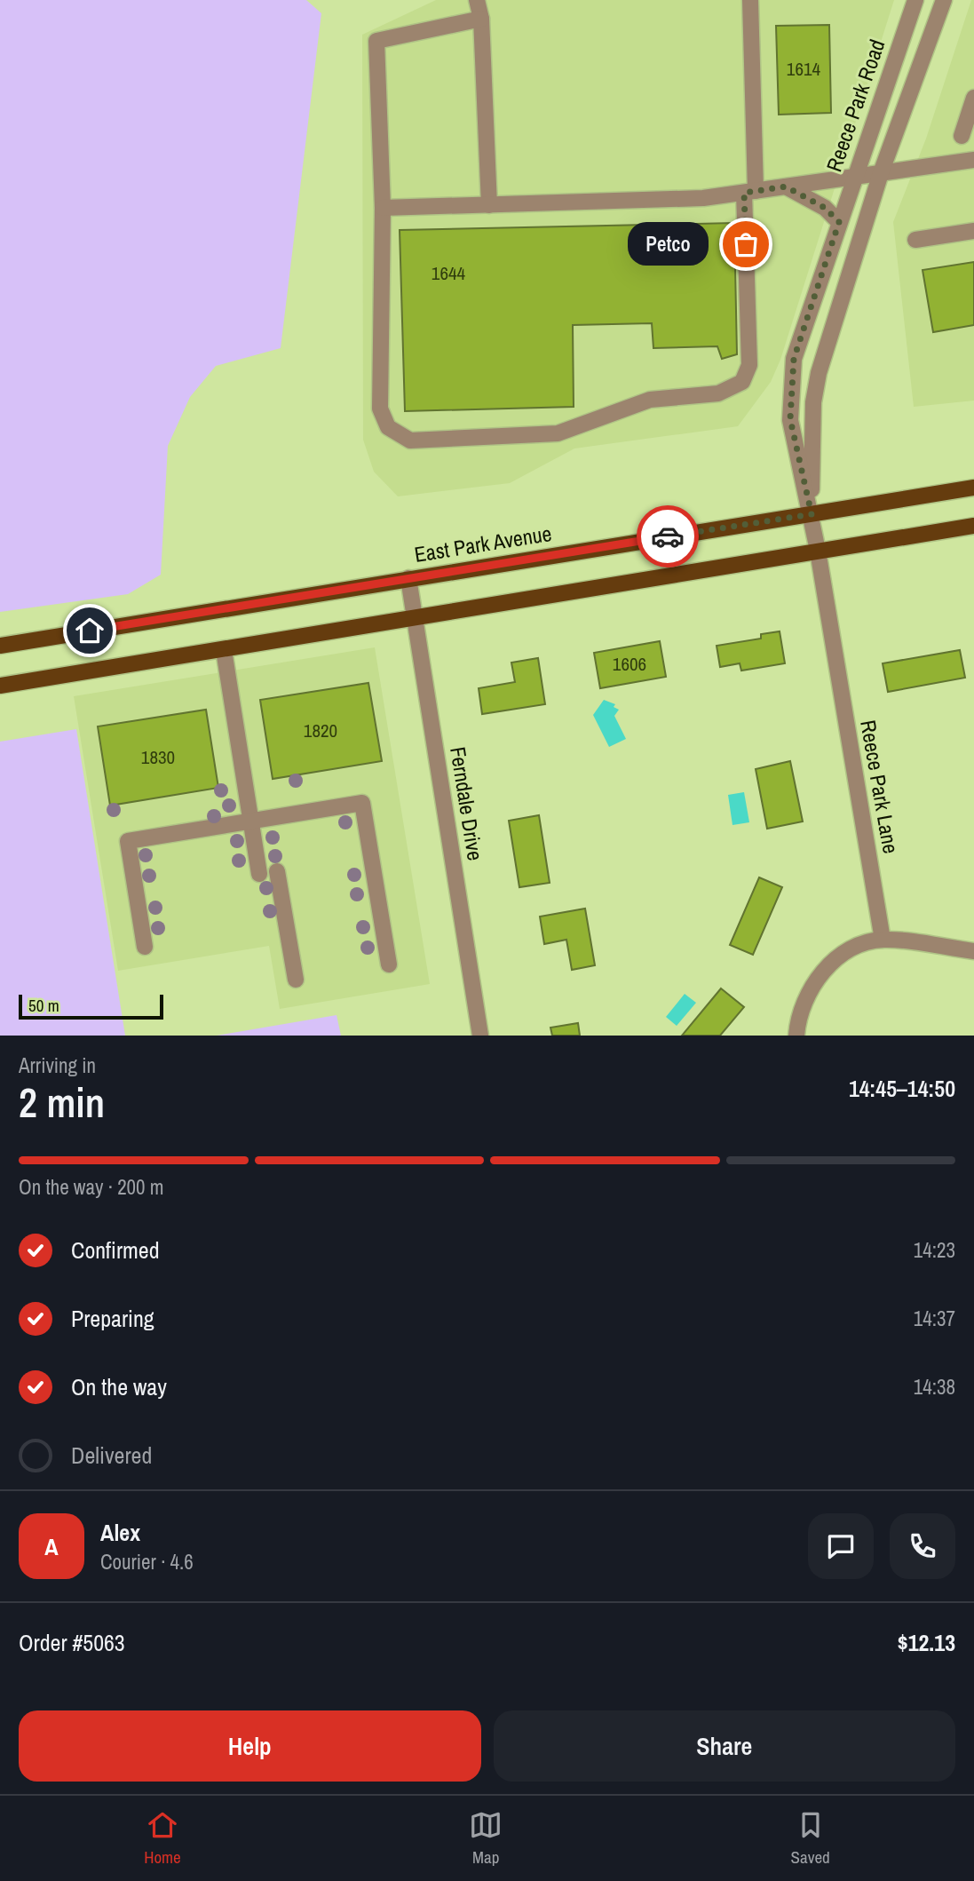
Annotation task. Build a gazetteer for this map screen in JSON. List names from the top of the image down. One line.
{"streets":{"main road":["East Park Avenue"],"street":["Reece Park Road","Reece Park Lane","Ferndale Drive"]},"crossings":[["Reece Park Road","East Park Avenue"],["Reece Park Road","Reece Park Lane"],["East Park Avenue","Ferndale Drive"]],"places":["Petco"],"house_numbers":["1614","1644","1606","1820","1830"],"scale_bar":"50 m","page":{"bubble":"Petco","scale":"50 m","heading":["2 min","Arriving in","14:45–14:50"],"panel":["Alex","Courier · 4.6","Order #5063","$12.13"],"bar":"On the way · 200 m","list":[["Confirmed","14:23"],["Preparing","14:37"],["On the way","14:38"],"Delivered"],"round":"A","buttons":["Help","Share"],"tabs":["Home","Map","Saved"]}}
